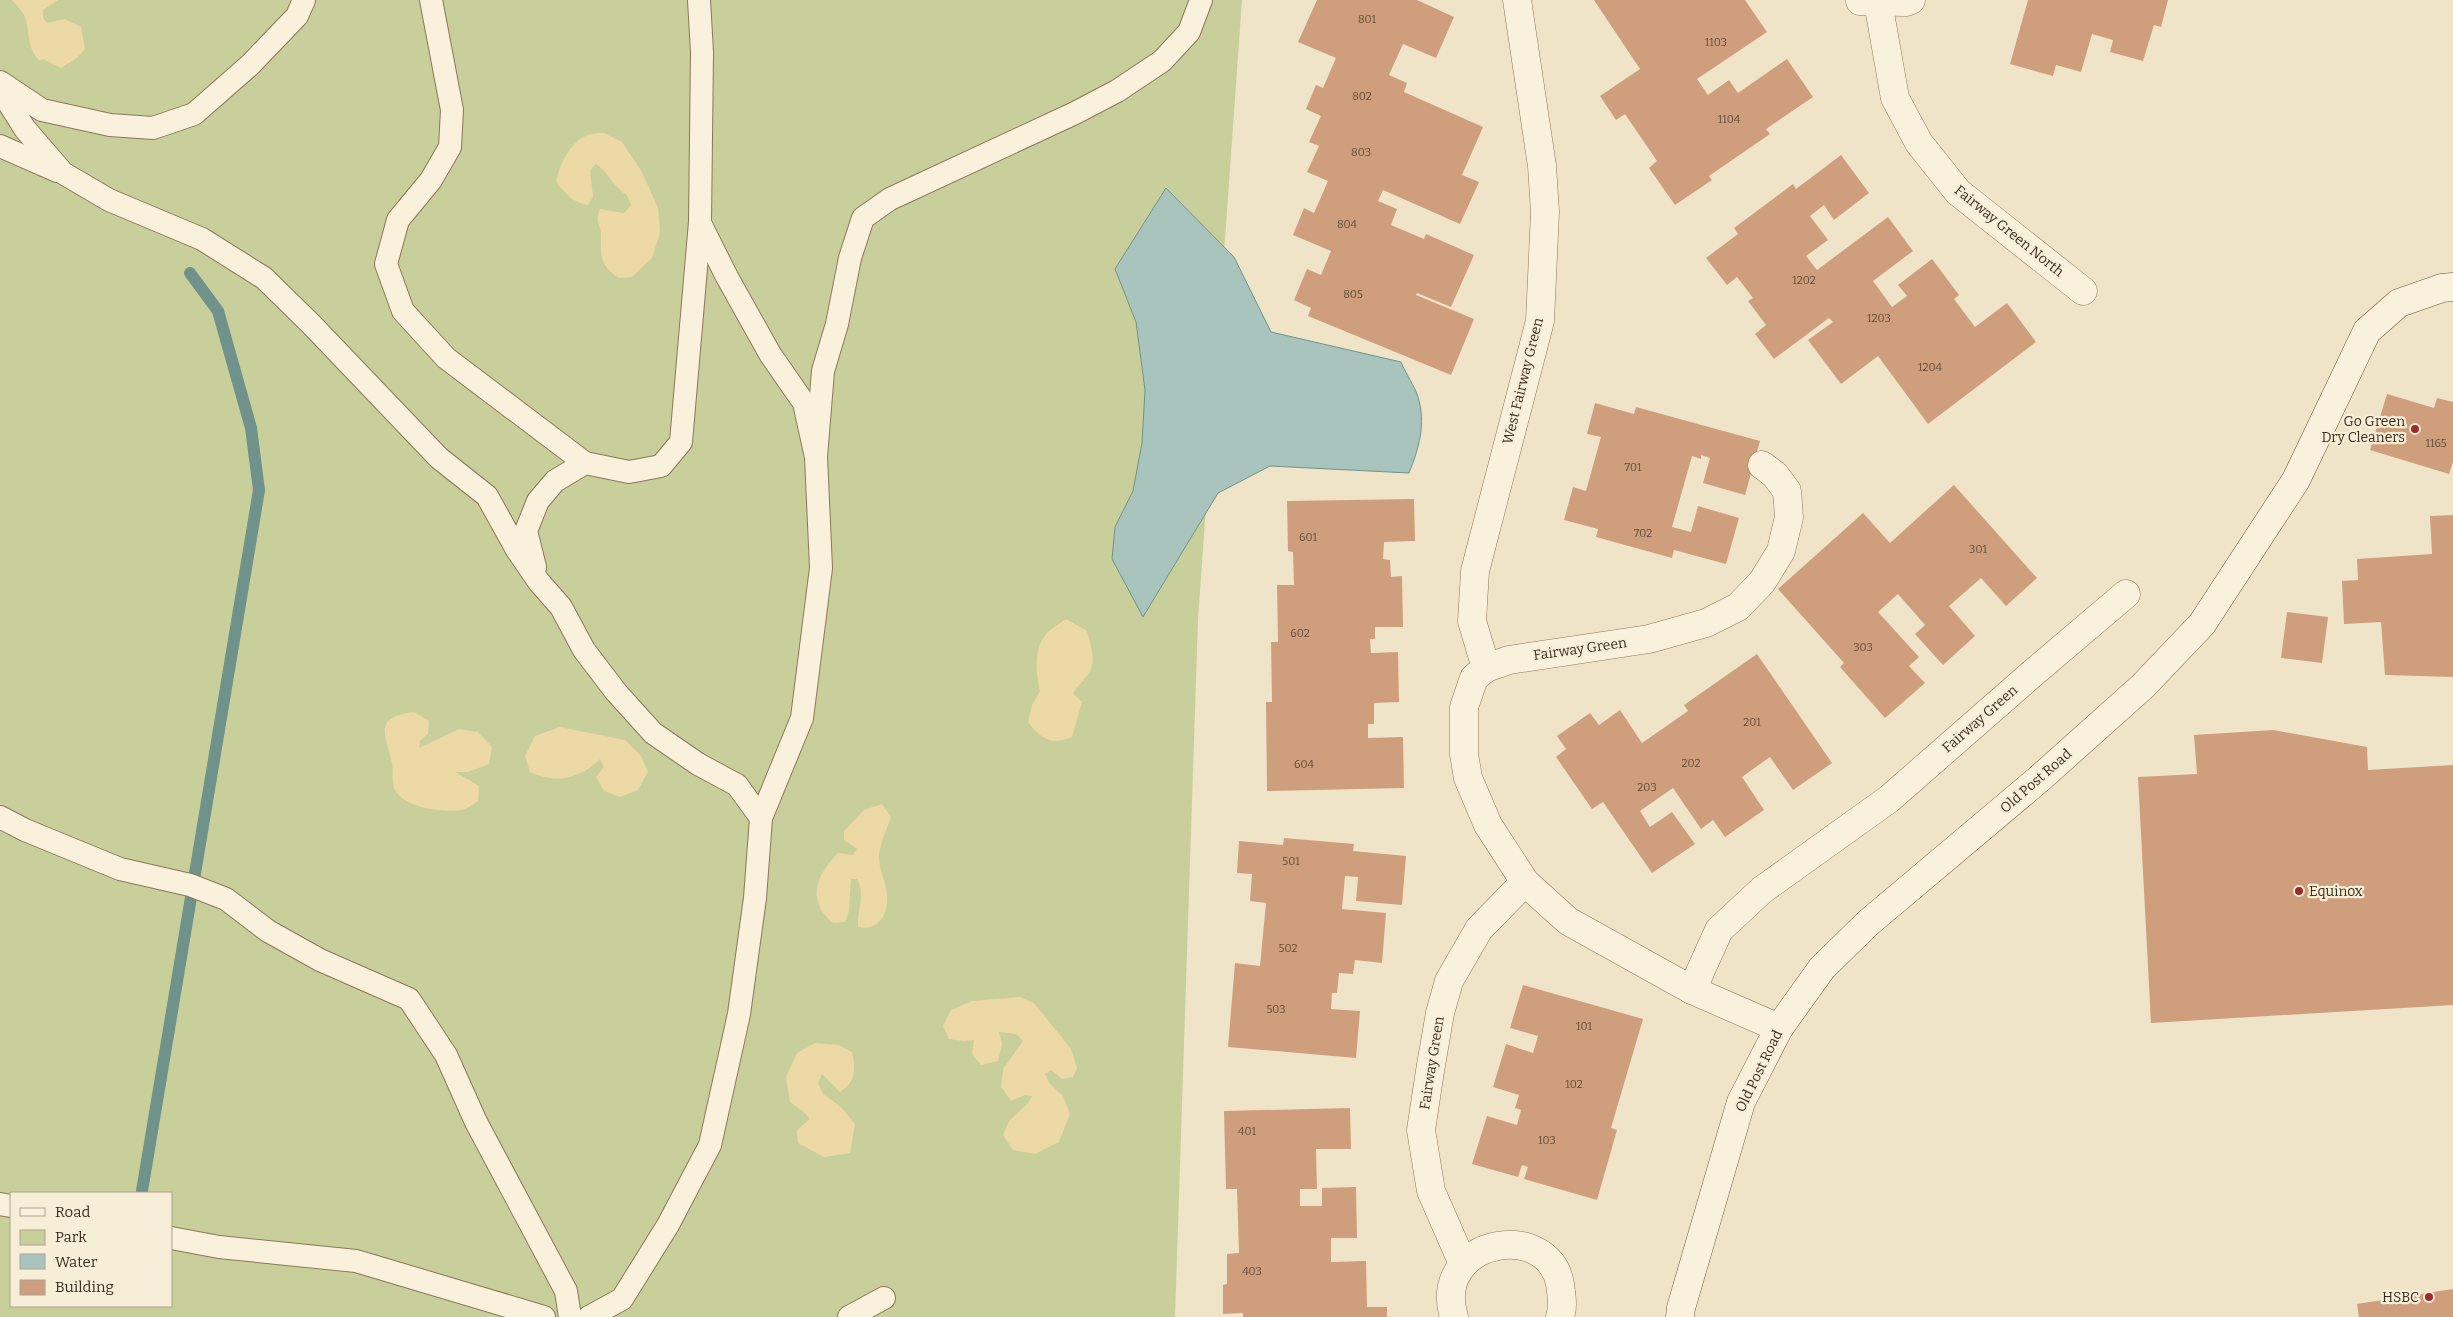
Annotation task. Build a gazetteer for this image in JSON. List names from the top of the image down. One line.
{"streets":{"street":["Fairway Green North","West Fairway Green","Fairway Green","Old Post Road"]},"crossings":[["West Fairway Green","Fairway Green"]],"places":["Go Green Dry Cleaners","Equinox","HSBC"],"house_numbers":["801","1103","802","1104","803","804","1202","805","1203","1204","1165","701","702","601","301","602","303","201","202","604","203","501","502","503","101","102","401","103","403"],"legend":["Road","Park","Water","Building"]}
